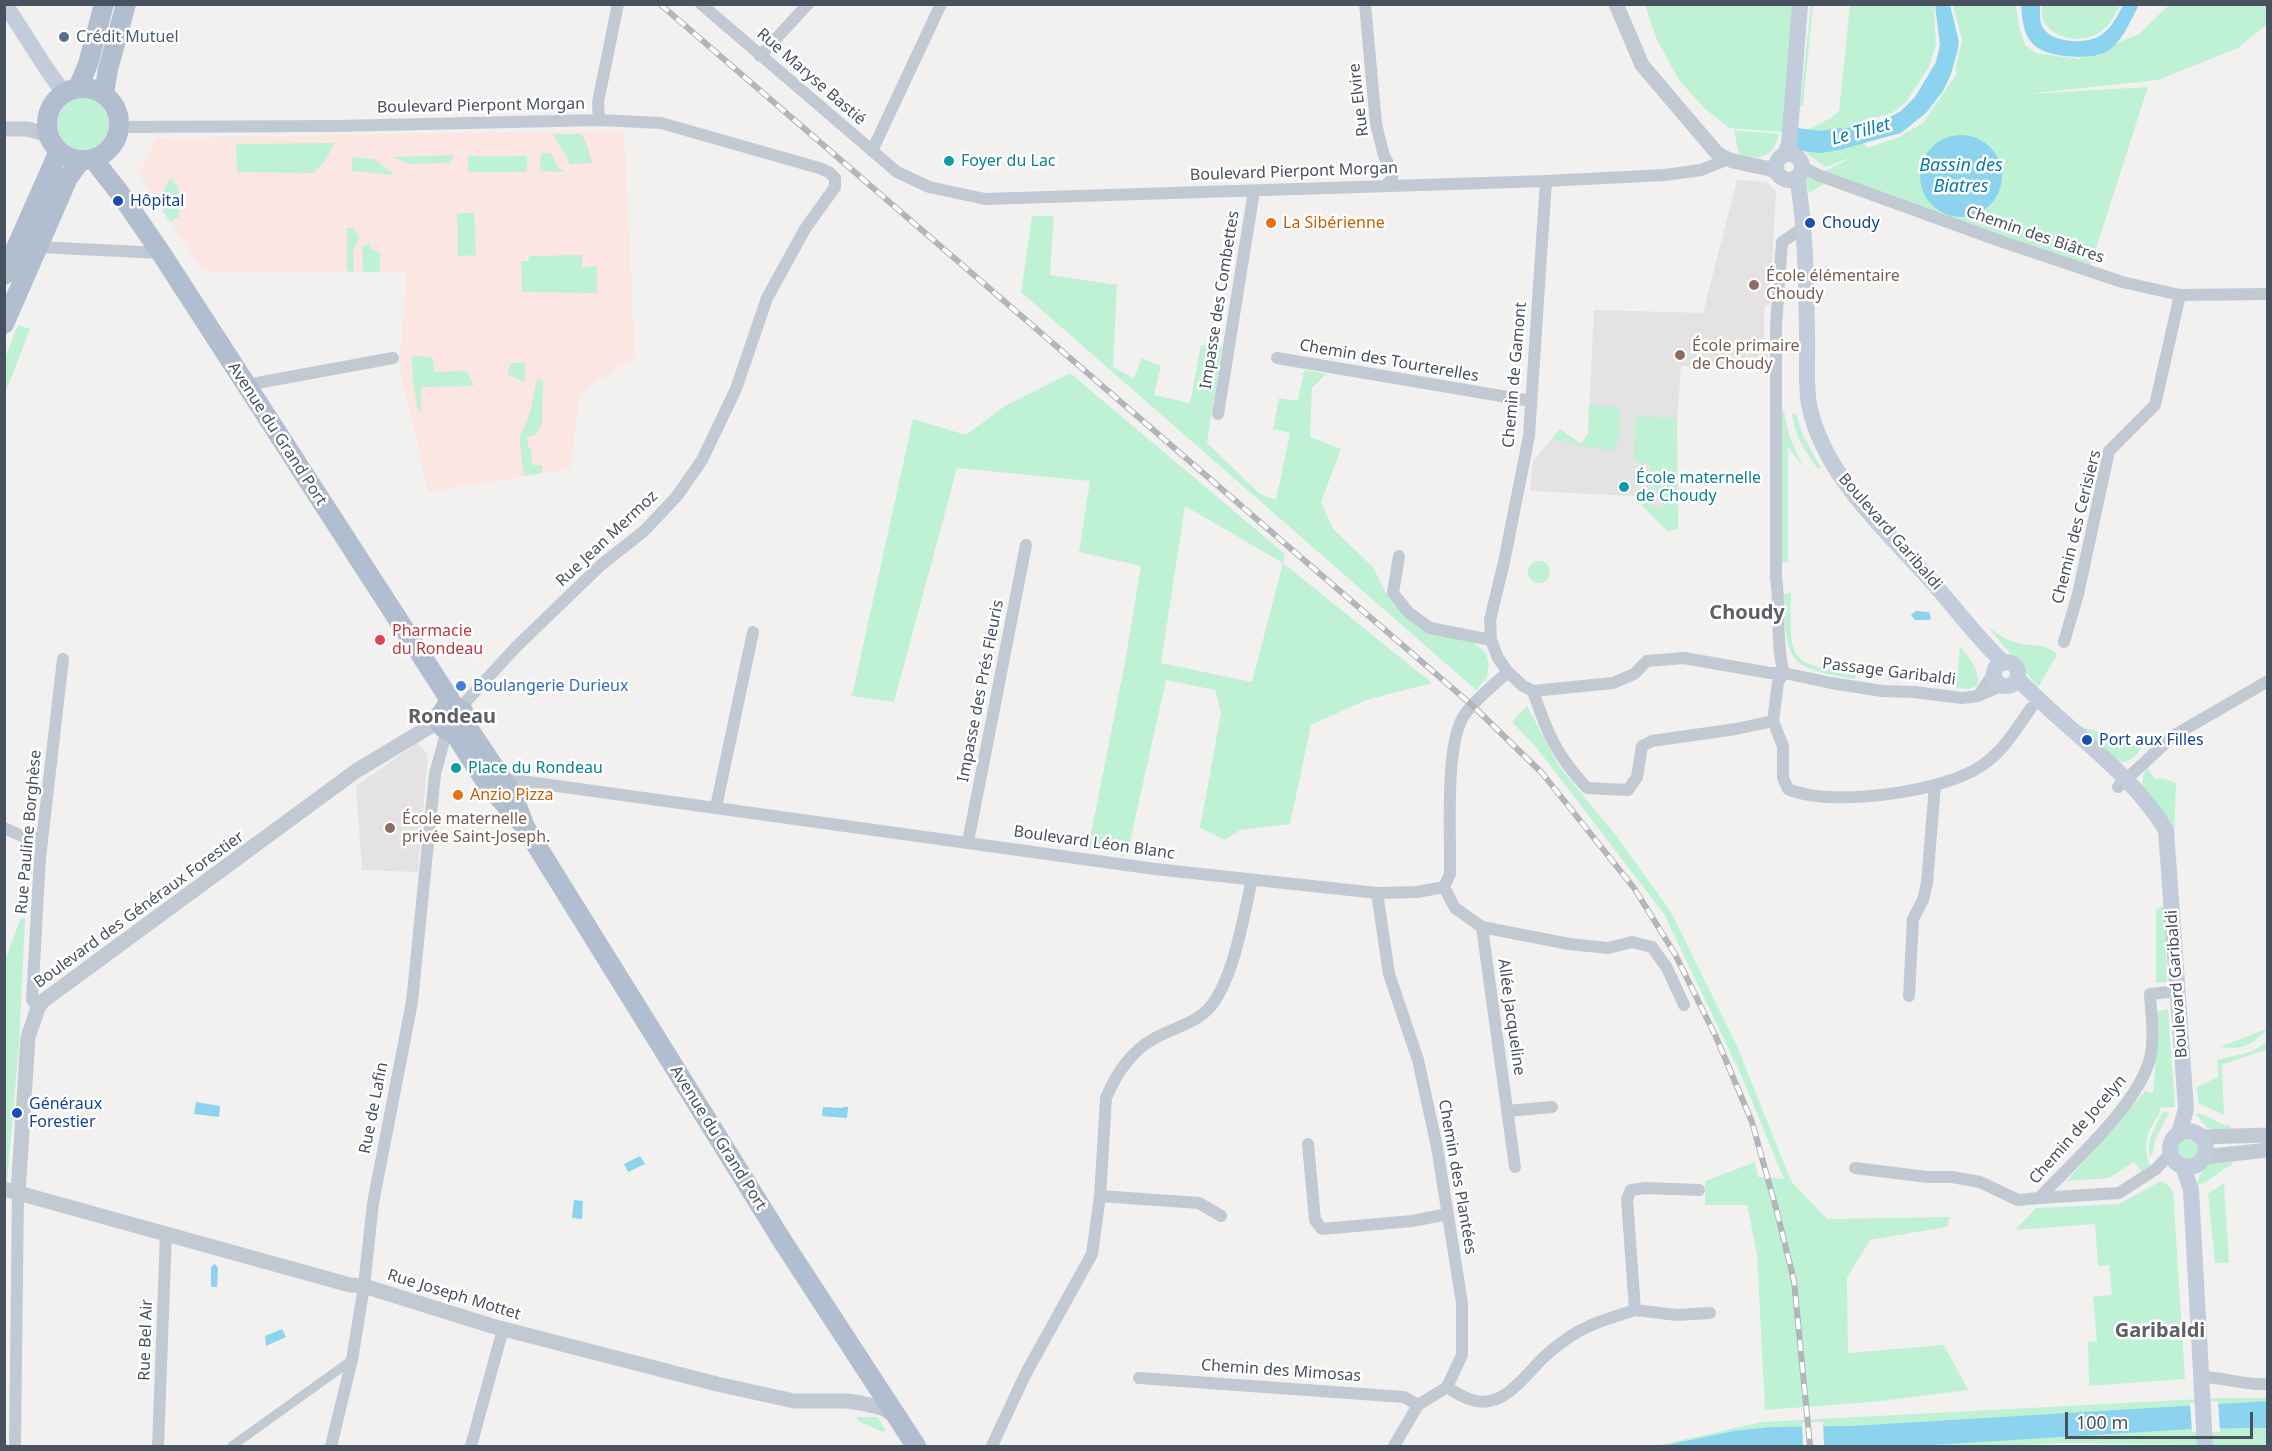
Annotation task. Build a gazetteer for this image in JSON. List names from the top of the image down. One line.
{"streets":{"main road":["Avenue du Grand Port","Boulevard Garibaldi"],"street":["Rue Maryse Bastié","Rue Elvire","Boulevard Pierpont Morgan","Chemin des Biâtres","Impasse des Combettes","Chemin des Tourterelles","Chemin de Gamont","Chemin des Cerisiers","Rue Jean Mermoz","Passage Garibaldi","Impasse des Prés Fleuris","Rue Pauline Borghèse","Boulevard Léon Blanc","Boulevard des Généraux Forestier","Allée Jacqueline","Rue de Lafin","Chemin de Jocelyn","Chemin des Plantées","Rue Joseph Mottet","Rue Bel Air","Chemin des Mimosas"]},"crossings":[["Rue Maryse Bastié","Boulevard Pierpont Morgan"],["Rue Elvire","Boulevard Pierpont Morgan"],["Boulevard Pierpont Morgan","Impasse des Combettes"],["Boulevard Pierpont Morgan","Chemin de Gamont"],["Boulevard Pierpont Morgan","Rue Jean Mermoz"],["Chemin des Biâtres","Chemin des Cerisiers"],["Chemin des Biâtres","Boulevard Garibaldi"],["Chemin des Tourterelles","Chemin de Gamont"],["Avenue du Grand Port","Rue Jean Mermoz"],["Avenue du Grand Port","Boulevard Léon Blanc"],["Avenue du Grand Port","Boulevard des Généraux Forestier"],["Avenue du Grand Port","Rue de Lafin"],["Avenue du Grand Port","Rue Joseph Mottet"],["Boulevard Garibaldi","Passage Garibaldi"],["Boulevard Garibaldi","Chemin de Jocelyn"],["Rue Jean Mermoz","Boulevard des Généraux Forestier"],["Rue Jean Mermoz","Rue de Lafin"],["Impasse des Prés Fleuris","Boulevard Léon Blanc"],["Rue Pauline Borghèse","Boulevard des Généraux Forestier"],["Boulevard Léon Blanc","Chemin des Plantées"],["Boulevard des Généraux Forestier","Rue de Lafin"],["Boulevard des Généraux Forestier","Rue Joseph Mottet"],["Rue de Lafin","Rue Joseph Mottet"],["Rue Joseph Mottet","Rue Bel Air"]],"districts":["Choudy","Rondeau","Garibaldi"],"water":["Le Tillet","Bassin des Biatres"],"places":["Crédit Mutuel","Foyer du Lac","Hôpital","La Sibérienne","Choudy","École élémentaire Choudy","École primaire de Choudy","École maternelle de Choudy","Pharmacie du Rondeau","Boulangerie Durieux","Port aux Filles","Place du Rondeau","Anzio Pizza","École maternelle privée Saint-Joseph.","Généraux Forestier"],"scale_bar":"100 m"}
